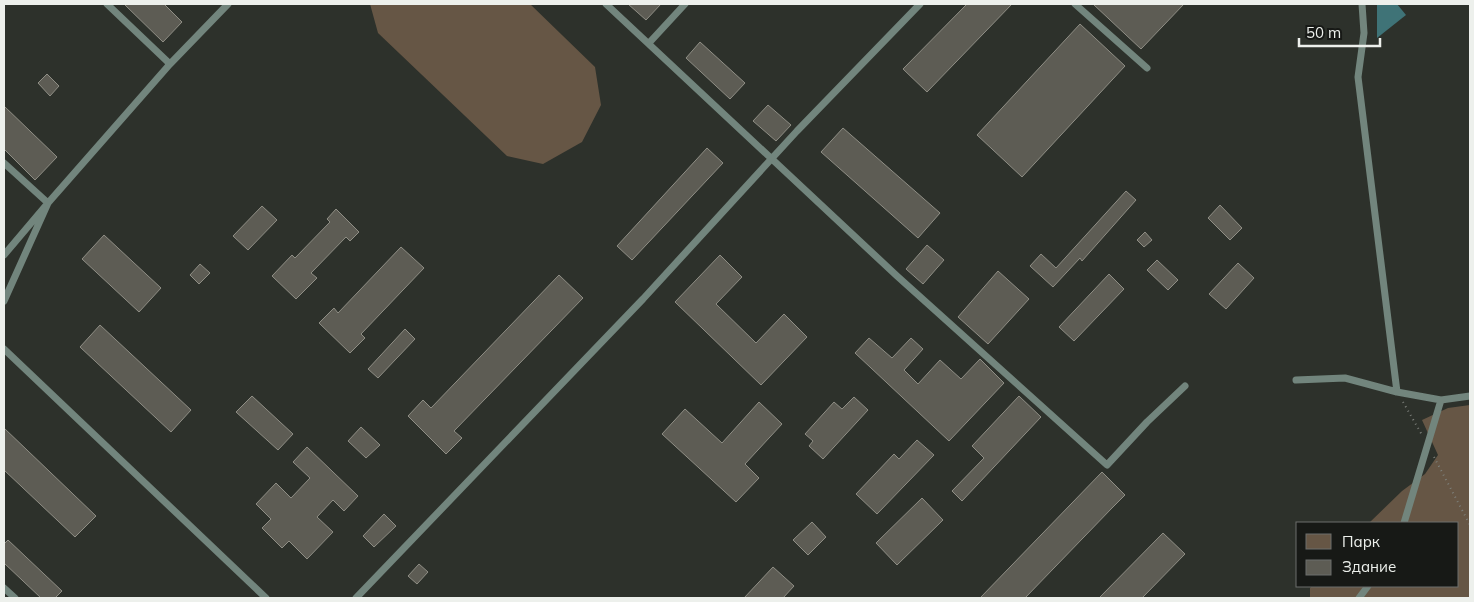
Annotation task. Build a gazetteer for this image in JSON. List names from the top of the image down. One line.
{"legend":["Парк","Здание"],"scale_bar":"50 m"}
